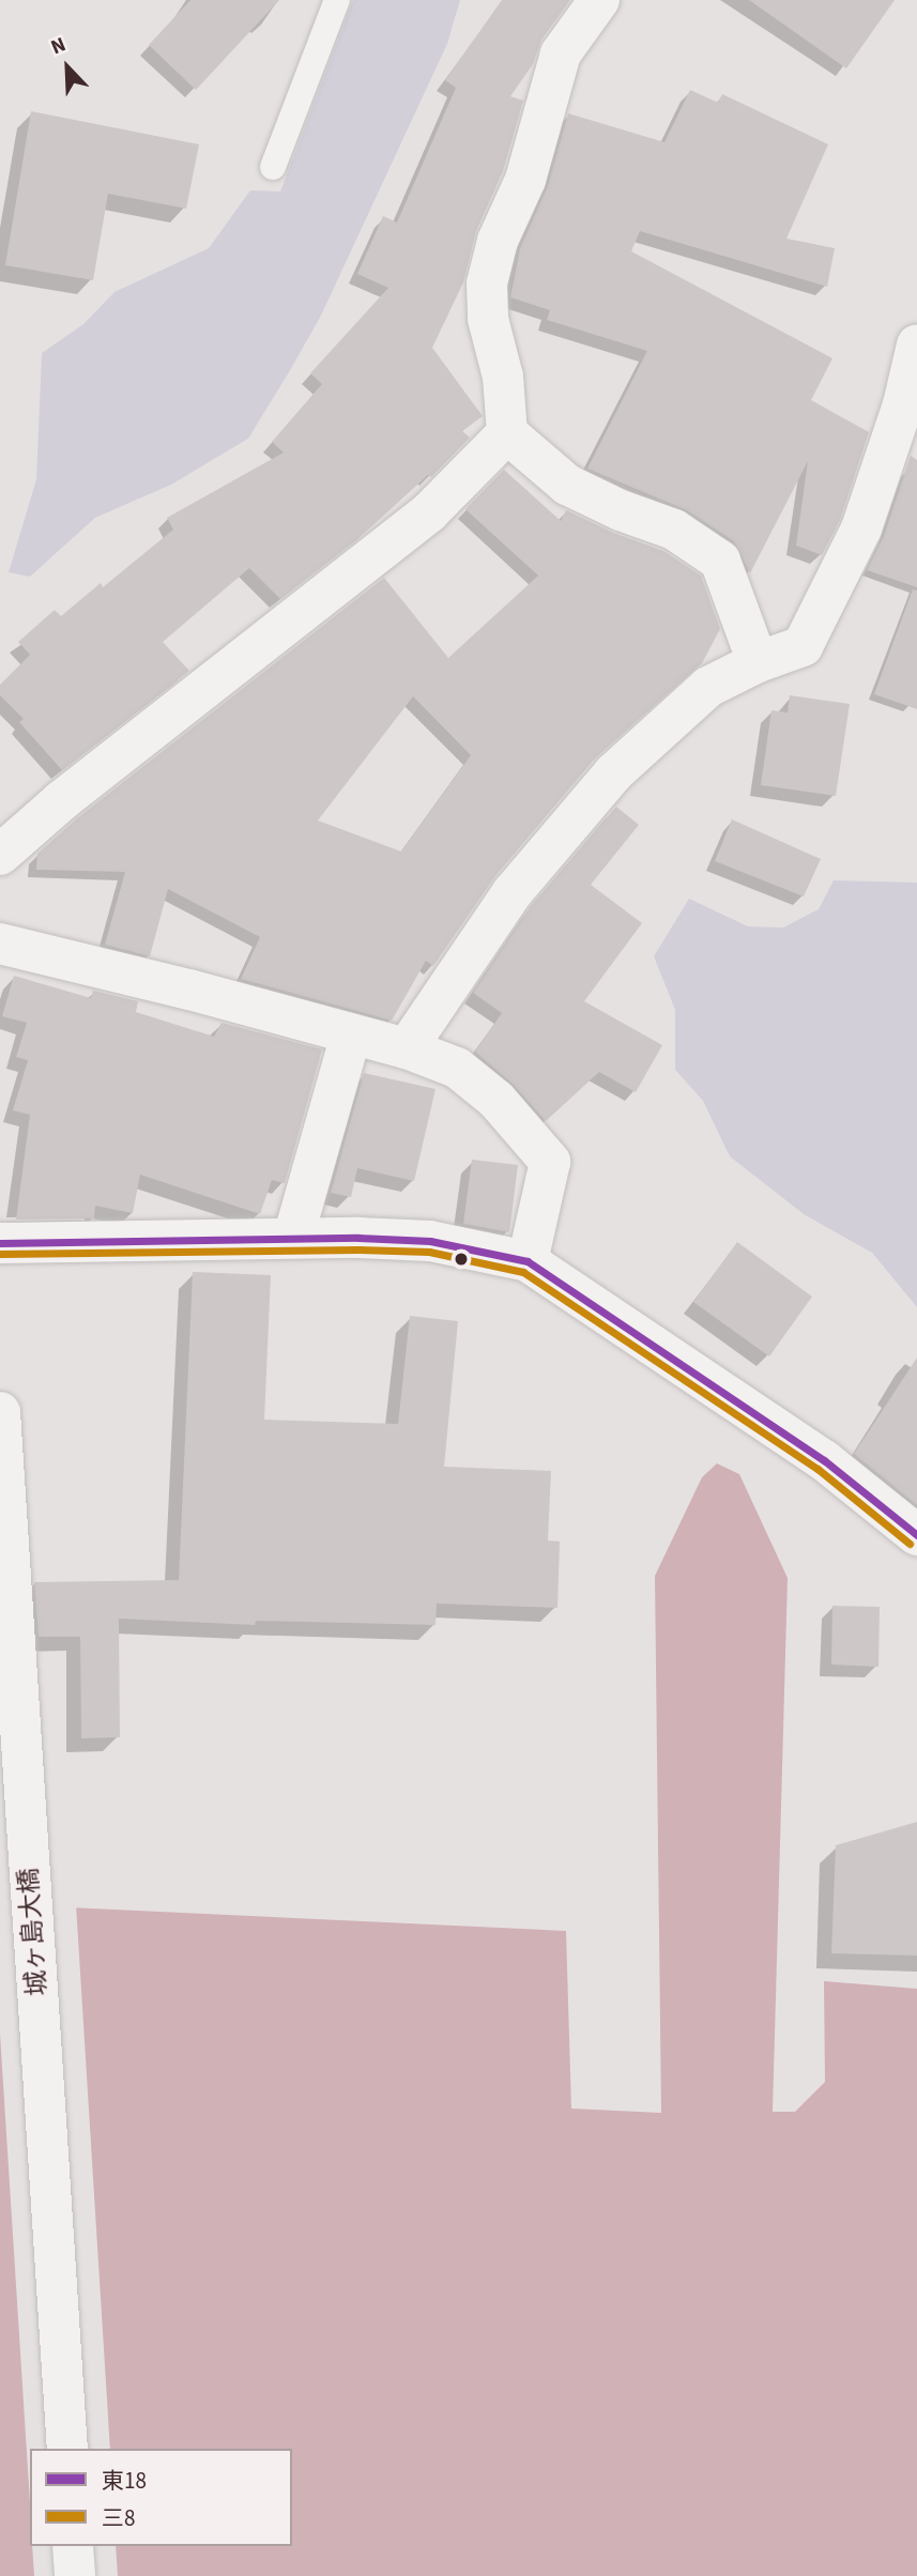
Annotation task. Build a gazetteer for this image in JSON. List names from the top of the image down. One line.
{"streets":{"street":["城ヶ島大橋"]},"lines":["transit line 東18","transit line 三8"],"legend":["東18","三8"],"north":"top left"}
